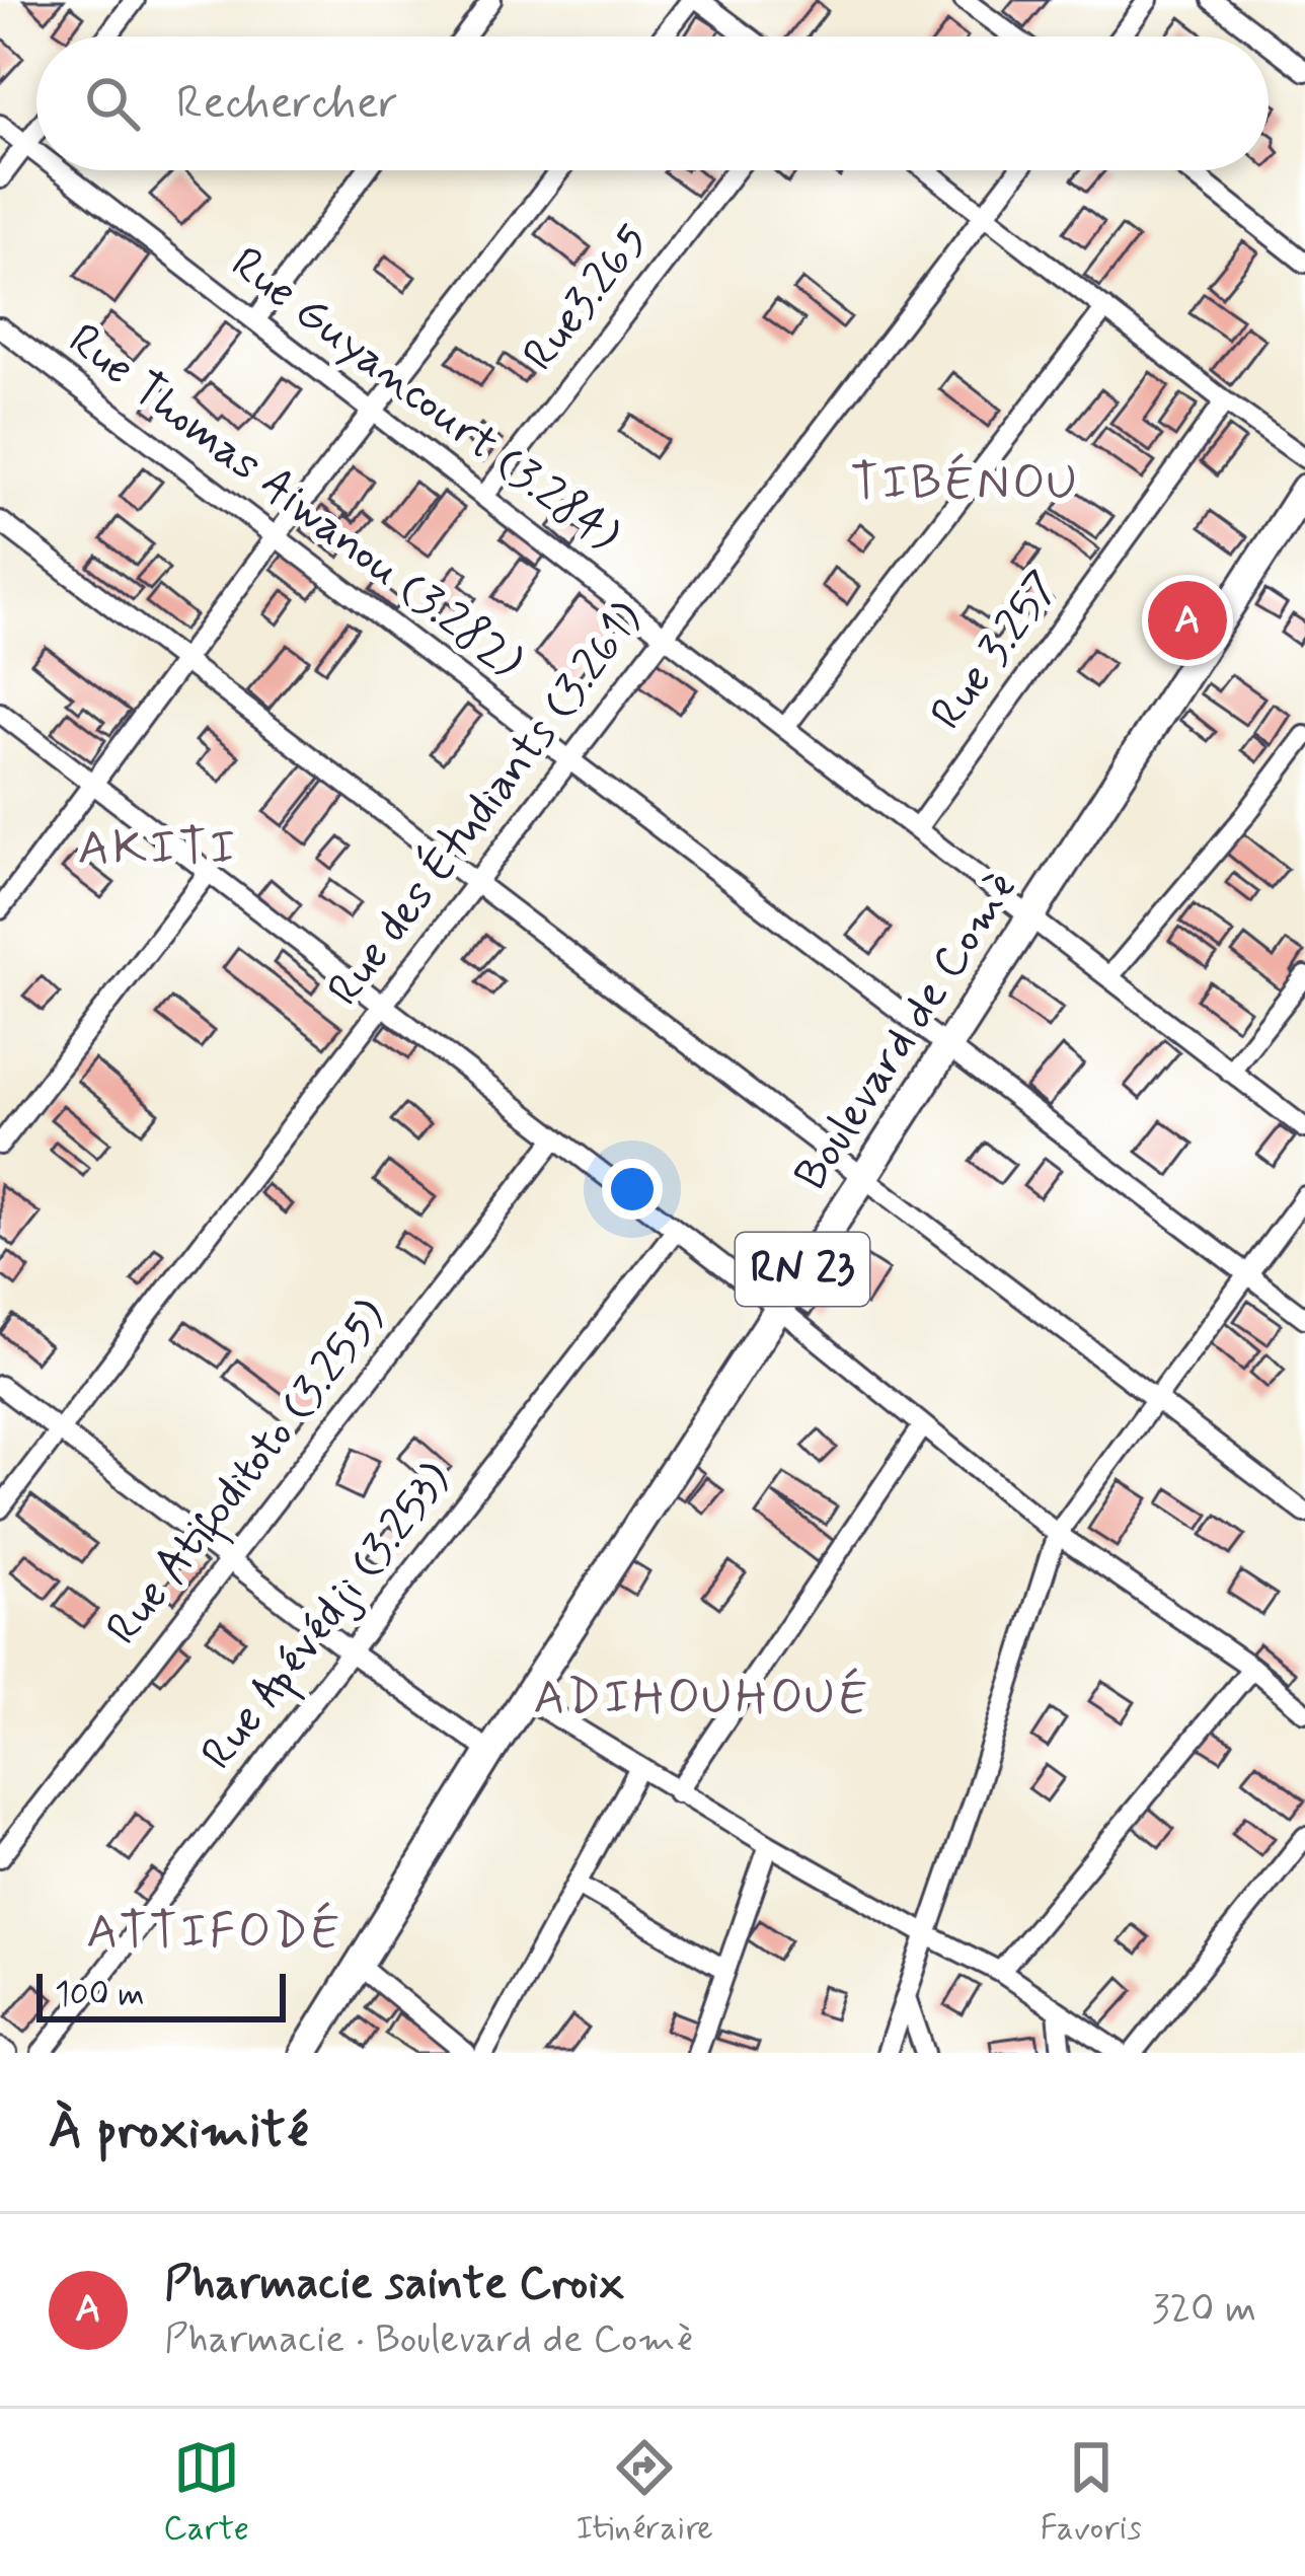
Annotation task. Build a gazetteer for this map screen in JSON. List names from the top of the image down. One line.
{"streets":{"main road":["Boulevard de Comè","RN 23"],"street":["Rue3.265","Rue Guyancourt (3.284)","Rue Thomas Aiwanou (3.282)","Rue 3.257","Rue des Étudiants (3.261)","Rue Atifoditoto (3.255)","Rue Apévédji (3.253)"]},"crossings":[["Rue3.265","Rue Guyancourt (3.284)"],["Rue Guyancourt (3.284)","Rue 3.257"],["Rue Guyancourt (3.284)","Rue des Étudiants (3.261)"],["Rue Guyancourt (3.284)","Boulevard de Comè"],["Rue Thomas Aiwanou (3.282)","Rue des Étudiants (3.261)"],["Rue Thomas Aiwanou (3.282)","Boulevard de Comè"]],"districts":["TIBÉNOU","AKITI","ADIHOUHOUÉ","ATTIFODÉ"],"scale_bar":"100 m","page":{"search":"Rechercher","pins":"A","scale":"100 m","heading":"À proximité","list":[{"mark":"A","name":"Pharmacie sainte Croix","note":"Pharmacie · Boulevard de Comè","value":"320 m"}],"nav":["Carte","Itinéraire","Favoris"]}}
